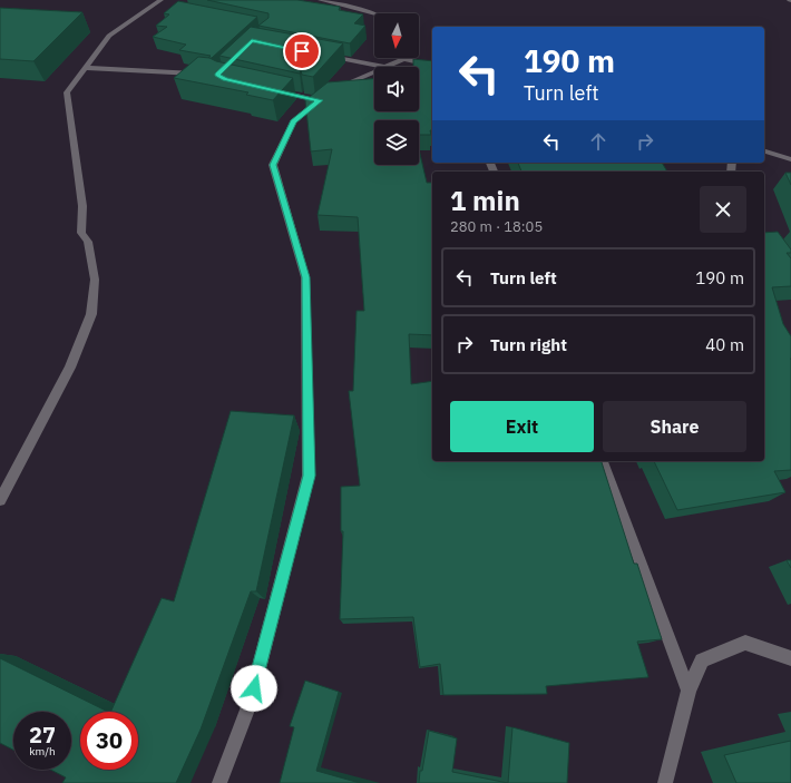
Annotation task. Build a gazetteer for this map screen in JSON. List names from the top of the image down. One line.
{"north":"bottom","page":{"turn":["190 m","Turn left"],"heading":["1 min","280 m · 18:05"],"list":[{"name":"Turn left","value":"190 m"},{"name":"Turn right","value":"40 m"}],"buttons":["Exit","Share"],"speed":"27 km/h","limit":"30"}}
